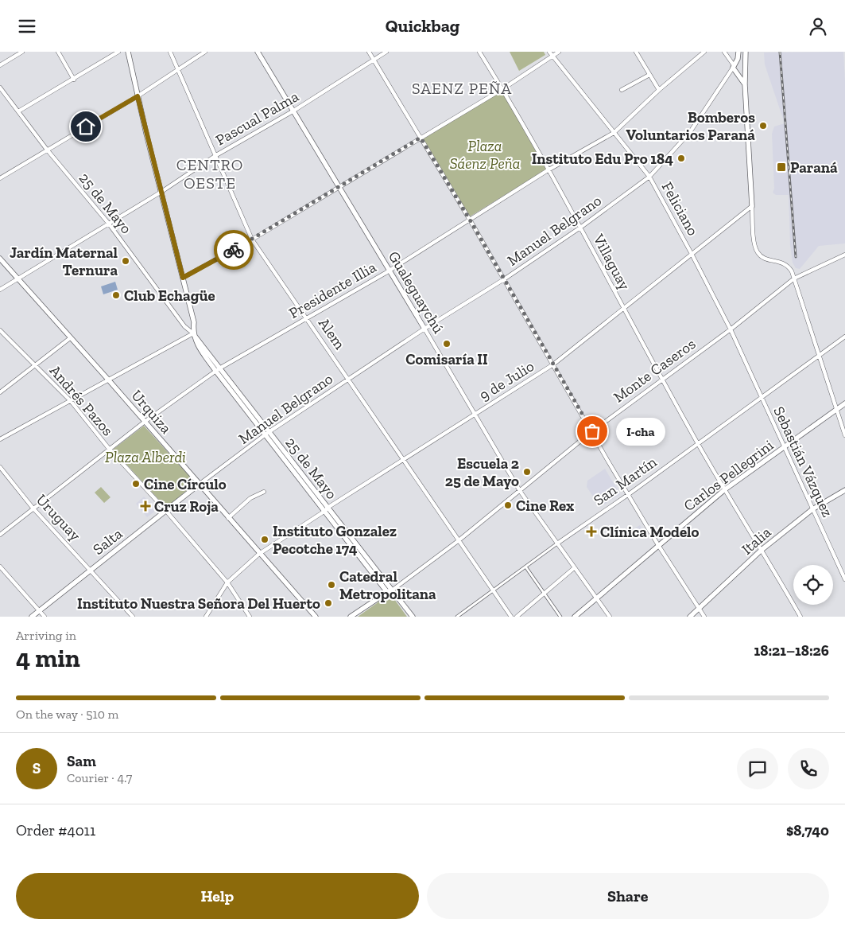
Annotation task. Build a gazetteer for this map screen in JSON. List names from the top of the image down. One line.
{"streets":{"street":["Pascual Palma","25 de Mayo","Feliciano","Manuel Belgrano","Villaguay","Presidente Illia","Gualeguaychú","Alem","Monte Caseros","9 de Julio","Andrés Pazos","Urquiza","Sebastián Vázquez","Carlos Pellegrini","San Martín","Uruguay","Italia","Salta"]},"crossings":[["Pascual Palma","25 de Mayo"],["Pascual Palma","Gualeguaychú"],["Pascual Palma","Alem"],["Pascual Palma","Urquiza"],["25 de Mayo","Manuel Belgrano"],["25 de Mayo","Presidente Illia"],["25 de Mayo","Monte Caseros"],["25 de Mayo","9 de Julio"],["Feliciano","Manuel Belgrano"],["Feliciano","Presidente Illia"],["Feliciano","Monte Caseros"],["Feliciano","9 de Julio"],["Feliciano","Sebastián Vázquez"],["Feliciano","San Martín"],["Manuel Belgrano","Villaguay"],["Manuel Belgrano","Gualeguaychú"],["Manuel Belgrano","Alem"],["Manuel Belgrano","Urquiza"],["Manuel Belgrano","Salta"],["Villaguay","Presidente Illia"],["Villaguay","Monte Caseros"],["Villaguay","9 de Julio"],["Villaguay","Carlos Pellegrini"],["Villaguay","San Martín"],["Villaguay","Italia"],["Presidente Illia","Gualeguaychú"],["Presidente Illia","Alem"],["Presidente Illia","Andrés Pazos"],["Presidente Illia","Urquiza"],["Presidente Illia","Uruguay"],["Gualeguaychú","Monte Caseros"],["Gualeguaychú","9 de Julio"],["Gualeguaychú","Carlos Pellegrini"],["Gualeguaychú","San Martín"],["Alem","Monte Caseros"],["Alem","9 de Julio"],["Alem","San Martín"],["9 de Julio","Andrés Pazos"],["9 de Julio","Urquiza"],["Andrés Pazos","Salta"],["Urquiza","Salta"],["Sebastián Vázquez","Carlos Pellegrini"],["Sebastián Vázquez","San Martín"],["Sebastián Vázquez","Italia"],["Uruguay","Salta"]],"districts":["SAENZ PEÑA","CENTRO OESTE"],"parks":["Plaza Sáenz Peña","Plaza Alberdi"],"places":{"other":["Bomberos Voluntarios Paraná","Instituto Edu Pro 184","Jardín Maternal Ternura","Club Echagüe","Comisaría II","I-cha","Escuela 2 25 de Mayo","Cine Círculo","Cine Rex","Instituto Gonzalez Pecotche 174","Catedral Metropolitana","Instituto Nuestra Señora Del Huerto"],"transit":["Paraná"],"health":["Cruz Roja","Clínica Modelo"]},"page":{"header":"Quickbag","bubble":"I-cha","heading":["4 min","Arriving in","18:21–18:26"],"panel":["Sam","Courier · 4.7","Order #4011","$8,740"],"bar":"On the way · 510 m","round":"S","buttons":["Help","Share"]}}
